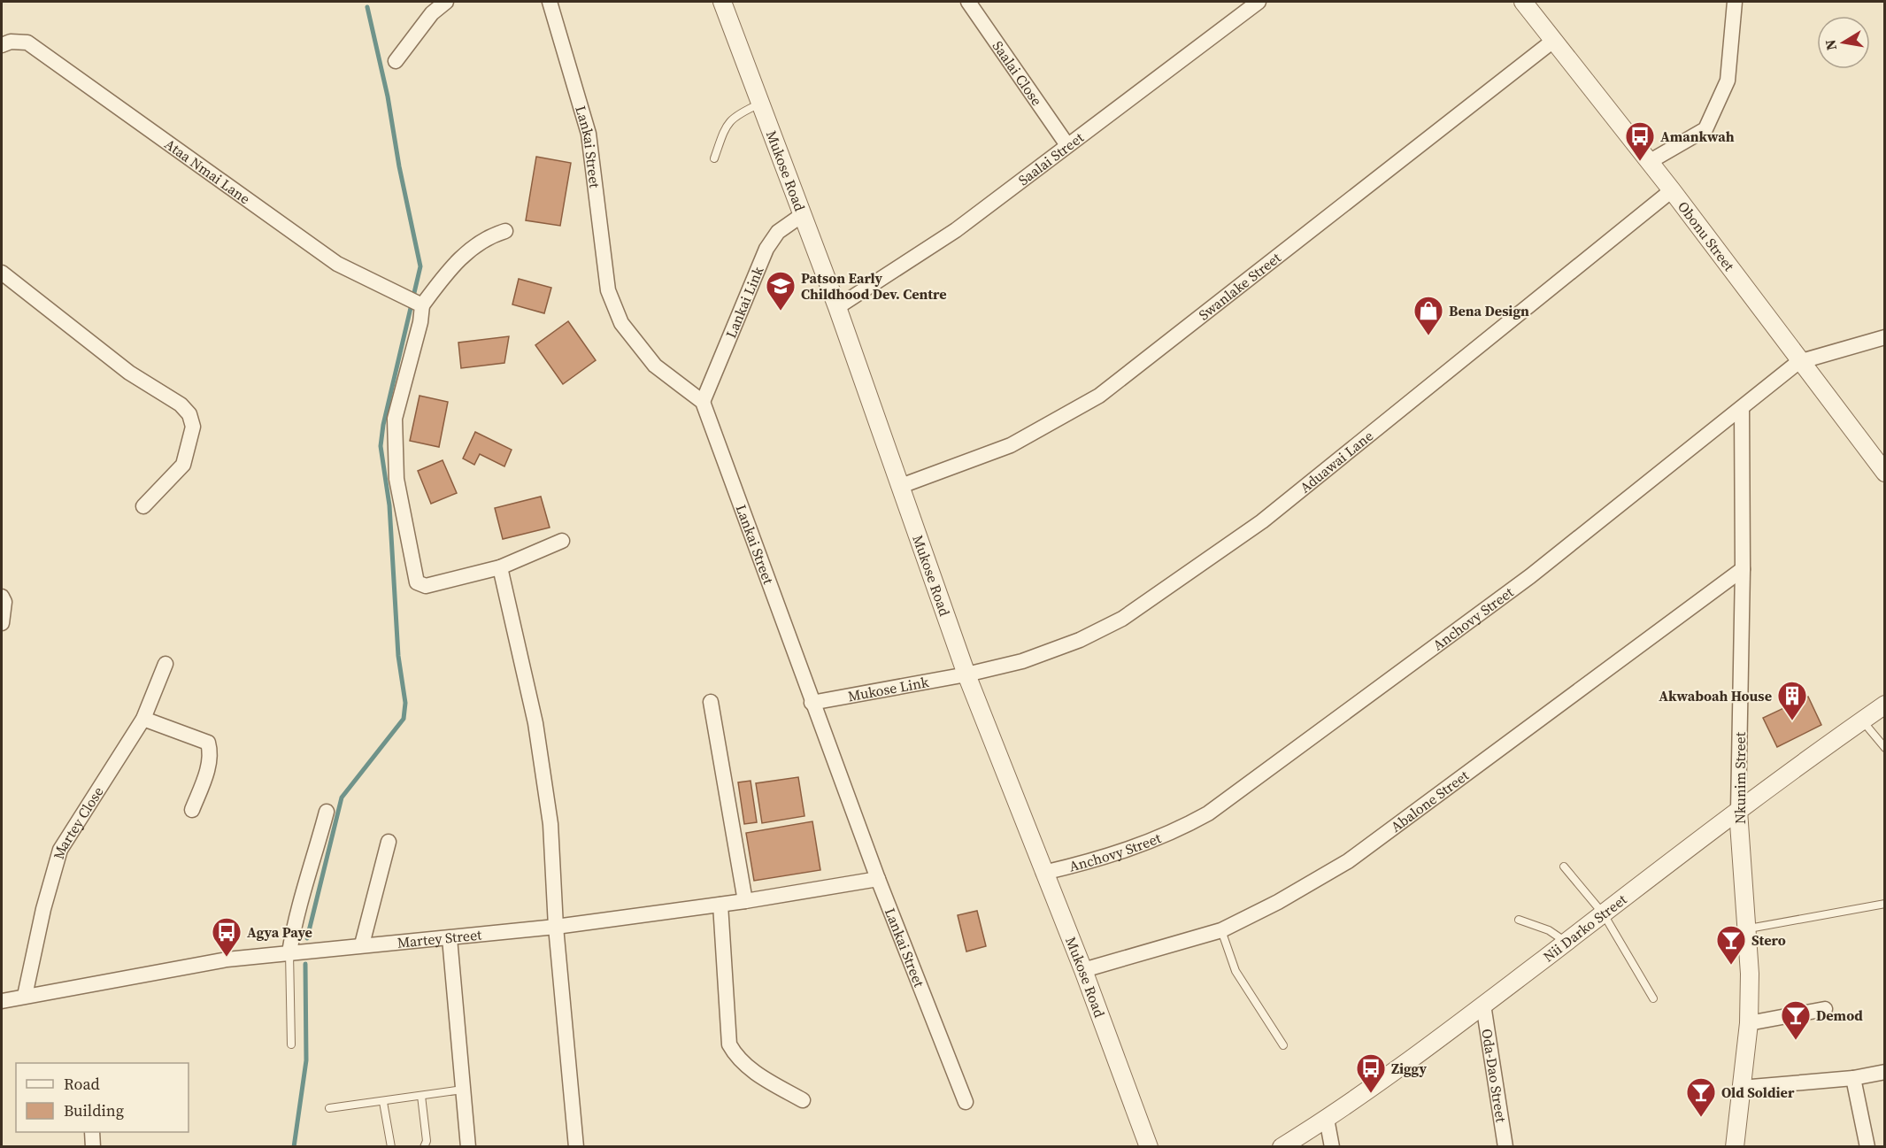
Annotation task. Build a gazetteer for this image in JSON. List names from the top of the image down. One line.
{"streets":{"street":["Saalai Close","Lankai Street","Saalai Street","Ataa Nmai Lane","Mukose Road","Obonu Street","Swanlake Street","Lankai Link","Aduawai Lane","Anchovy Street","Mukose Link","Nkunim Street","Abalone Street","Martey Close","Nii Darko Street","Martey Street","Oda-Dao Street"]},"crossings":[["Saalai Close","Saalai Street"],["Lankai Street","Lankai Link"],["Lankai Street","Mukose Link"],["Lankai Street","Martey Street"],["Saalai Street","Mukose Road"],["Mukose Road","Swanlake Street"],["Mukose Road","Lankai Link"],["Mukose Road","Aduawai Lane"],["Mukose Road","Anchovy Street"],["Mukose Road","Mukose Link"],["Mukose Road","Abalone Street"],["Obonu Street","Swanlake Street"],["Obonu Street","Aduawai Lane"],["Obonu Street","Anchovy Street"],["Aduawai Lane","Mukose Link"],["Anchovy Street","Nkunim Street"],["Nkunim Street","Abalone Street"],["Nkunim Street","Nii Darko Street"],["Martey Close","Martey Street"],["Nii Darko Street","Oda-Dao Street"]],"places":{"bus stop":["Amankwah","Agya Paye","Ziggy"],"school or university":["Patson Early Childhood Dev. Centre"],"shop":["Bena Design"],"building":["Akwaboah House"],"bar":["Stero","Demod","Old Soldier"]},"legend":["Road","Building"],"north":"left"}
